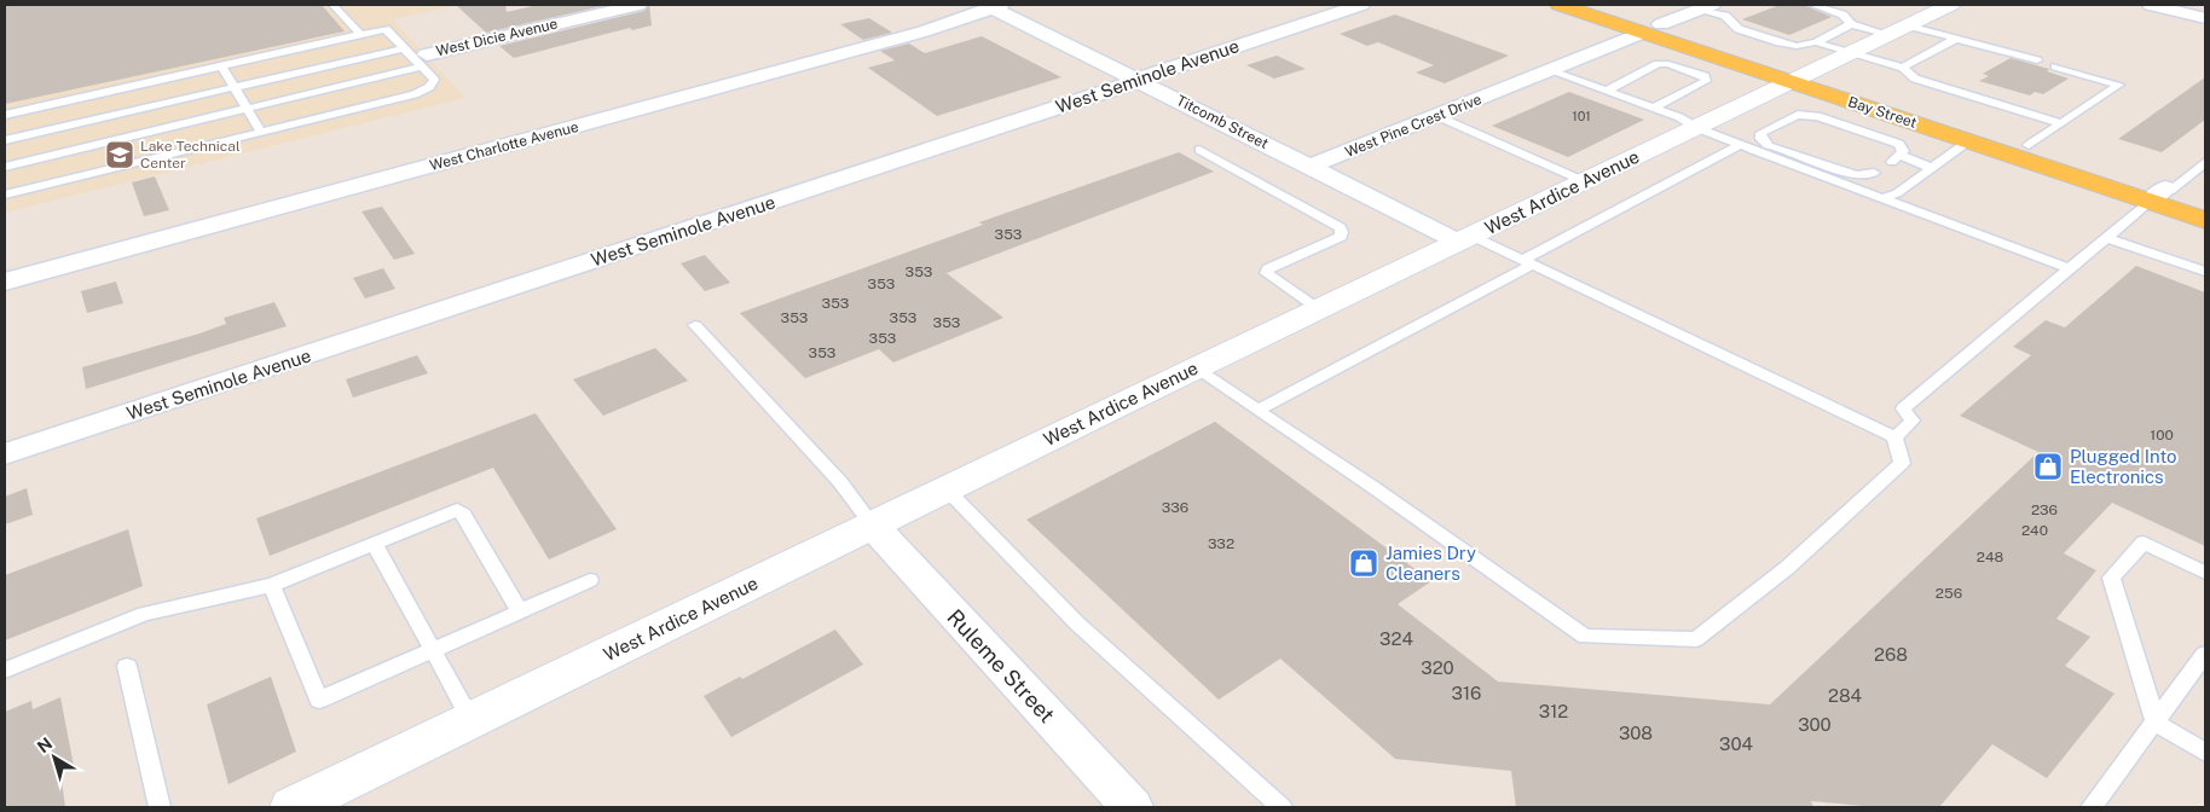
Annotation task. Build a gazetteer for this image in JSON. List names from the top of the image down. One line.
{"streets":{"main road":["Bay Street"],"street":["West Dicie Avenue","West Seminole Avenue","Titcomb Street","West Pine Crest Drive","West Charlotte Avenue","West Ardice Avenue","Ruleme Street"]},"crossings":[["West Seminole Avenue","Titcomb Street"],["Bay Street","West Pine Crest Drive"],["Bay Street","West Ardice Avenue"],["Titcomb Street","West Pine Crest Drive"],["Titcomb Street","West Charlotte Avenue"],["Titcomb Street","West Ardice Avenue"],["West Ardice Avenue","Ruleme Street"]],"places":{"school or university":["Lake Technical Center"],"shop":["Plugged Into Electronics","Jamies Dry Cleaners"]},"house_numbers":["101","353","353","353","353","353","353","353","353","353","100","336","236","240","332","248","256","324","268","320","316","284","312","300","308","304"],"north":"top left"}
